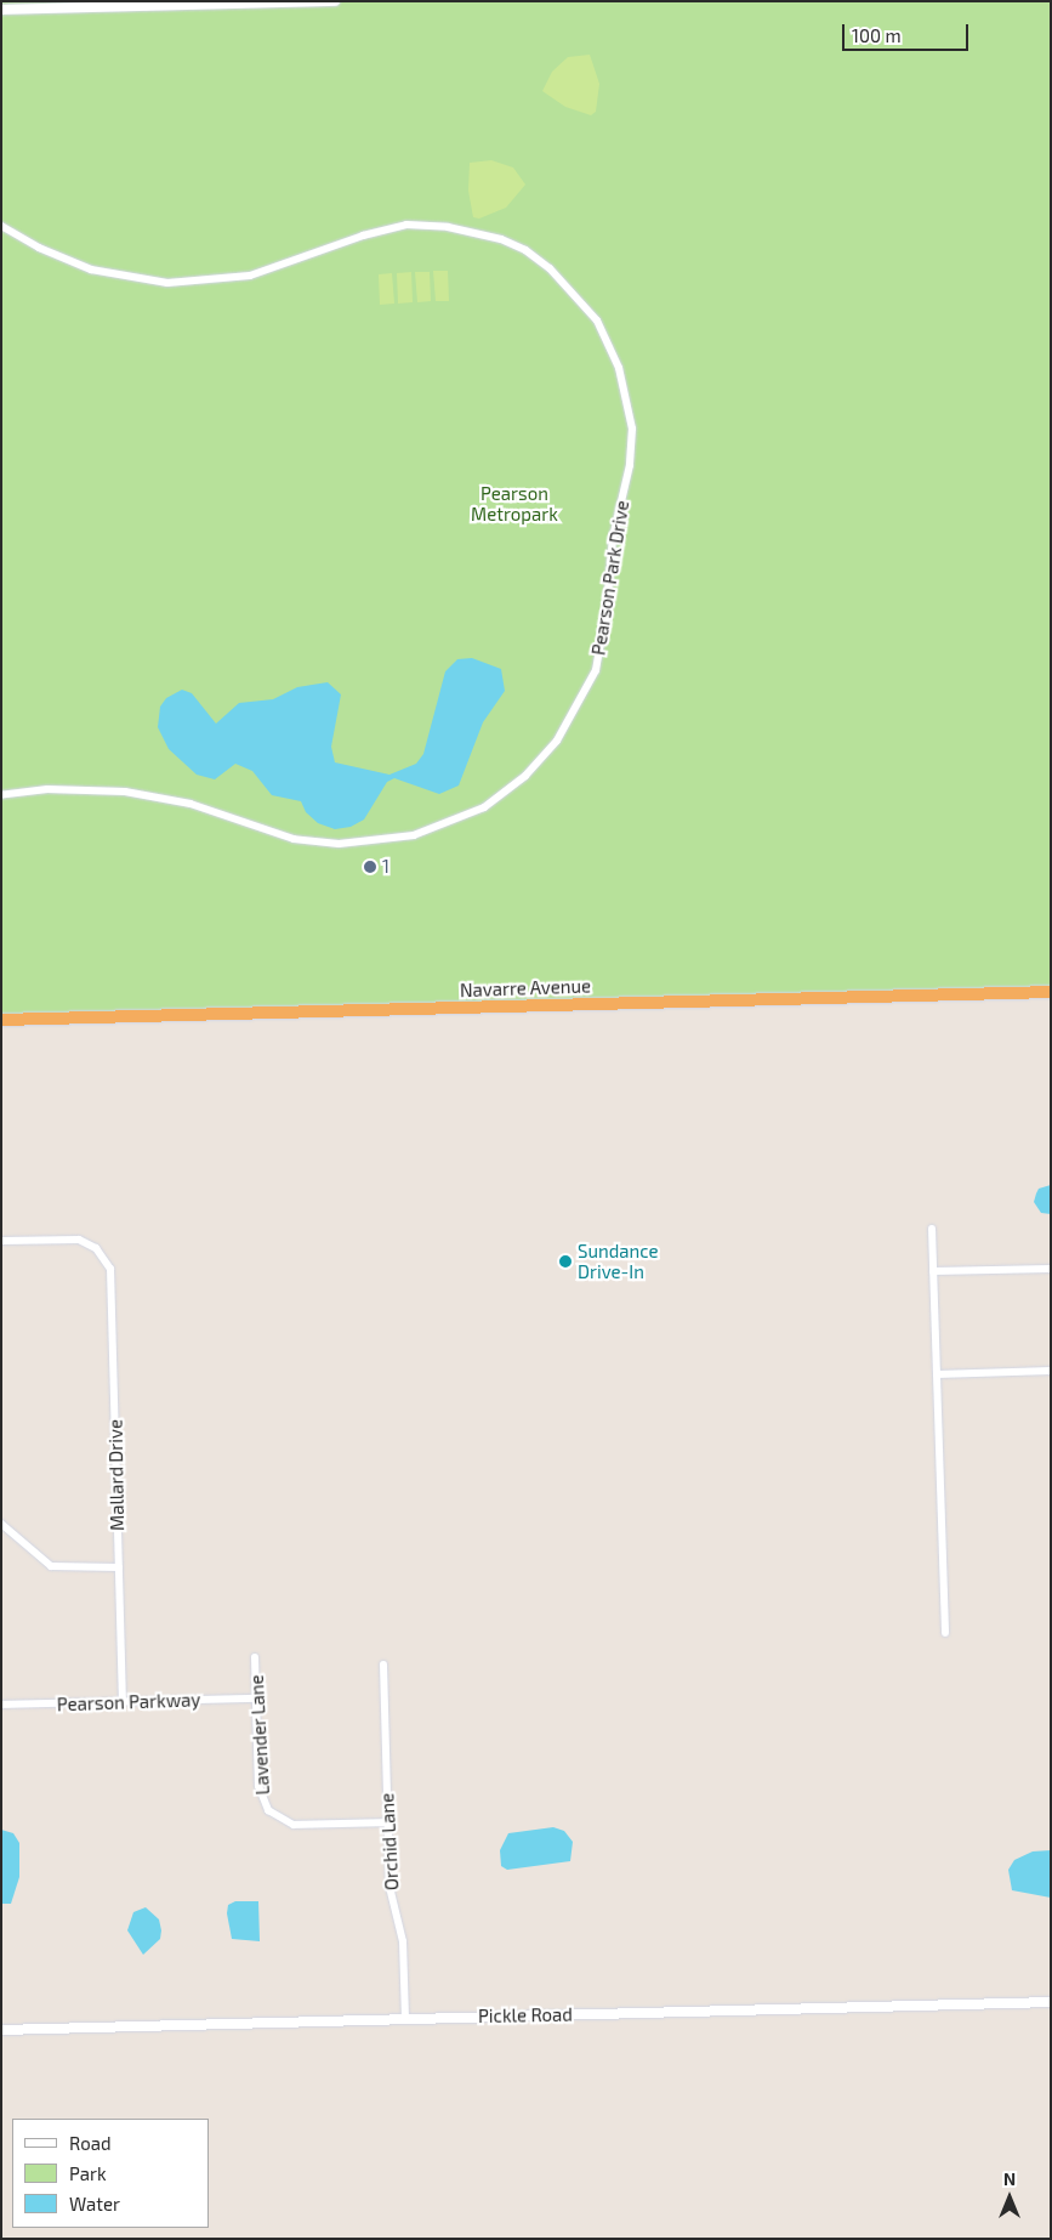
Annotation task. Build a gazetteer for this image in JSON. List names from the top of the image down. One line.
{"streets":{"highway":["Navarre Avenue"],"street":["Pearson Park Drive","Mallard Drive","Pearson Parkway","Lavender Lane","Orchid Lane","Pickle Road"]},"crossings":[["Mallard Drive","Pearson Parkway"],["Pearson Parkway","Lavender Lane"],["Lavender Lane","Orchid Lane"],["Orchid Lane","Pickle Road"]],"parks":["Pearson Metropark"],"places":["1","Sundance Drive-In"],"legend":["Road","Park","Water"],"scale_bar":"100 m","north":"top"}
